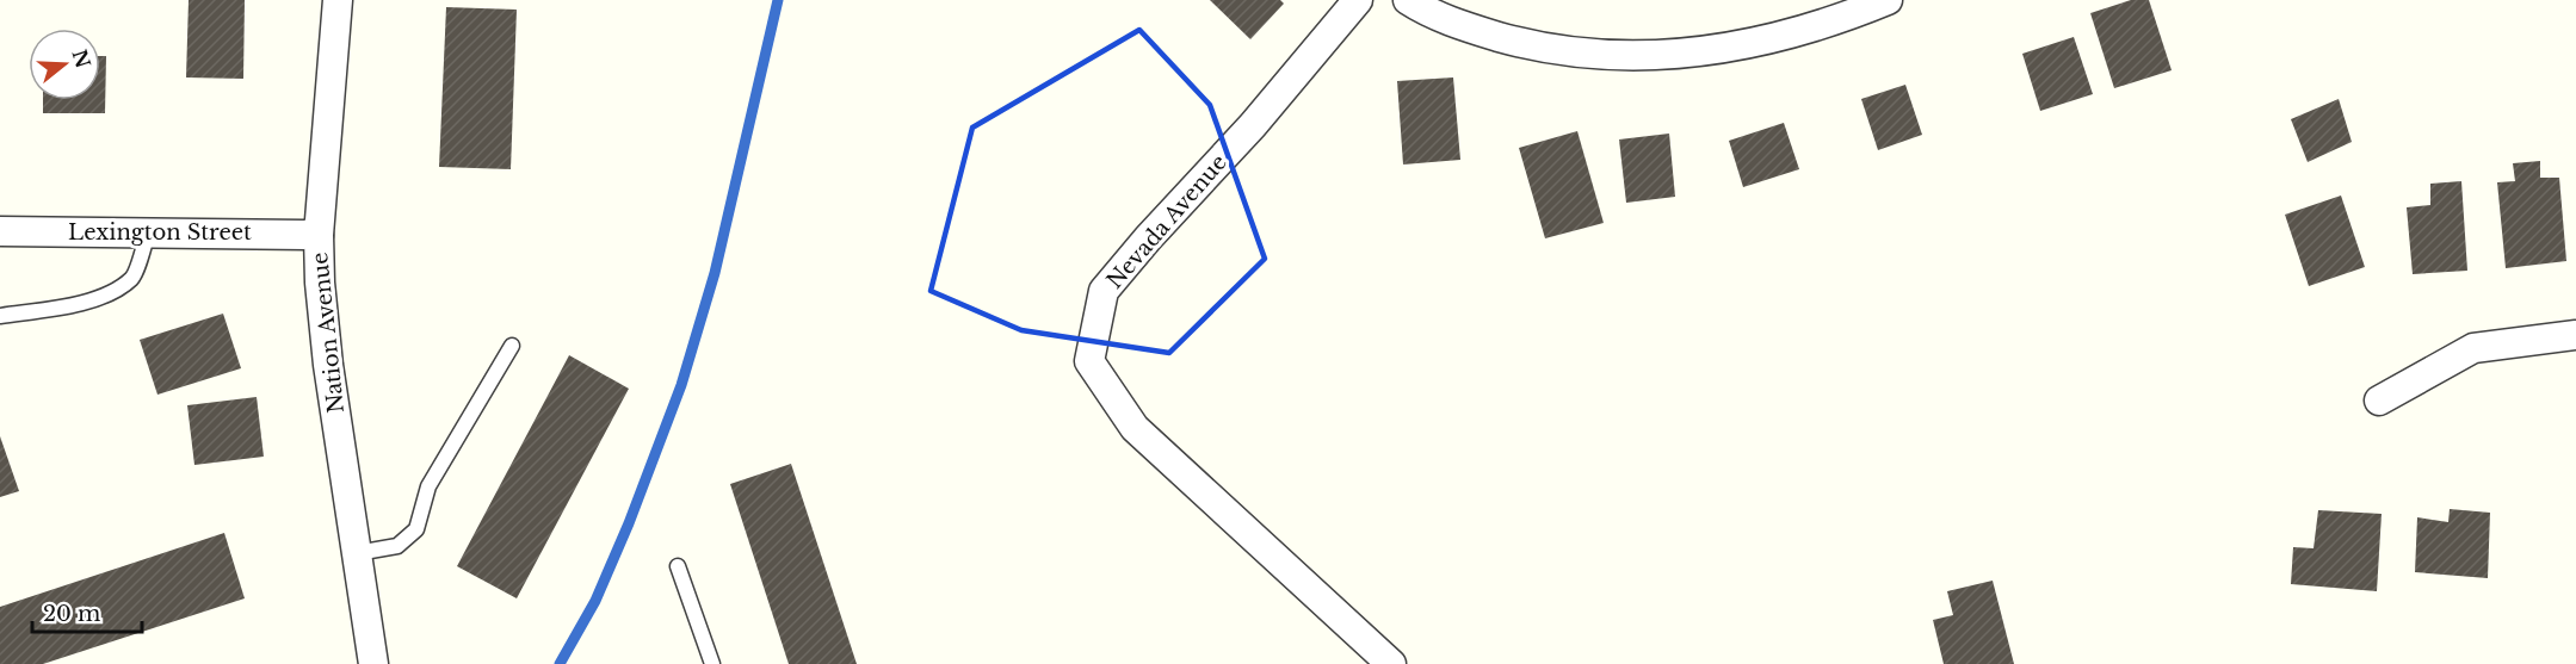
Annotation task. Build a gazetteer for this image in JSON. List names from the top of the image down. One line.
{"streets":{"street":["Nevada Avenue","Lexington Street","Nation Avenue"]},"crossings":[["Lexington Street","Nation Avenue"]],"scale_bar":"20 m","north":"right"}
